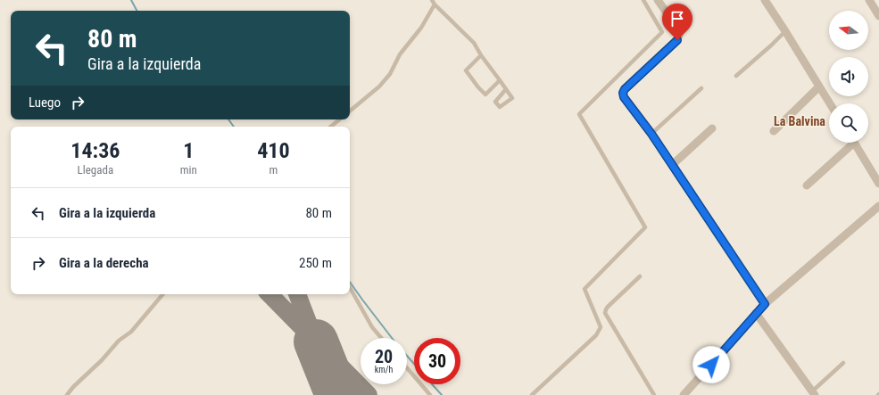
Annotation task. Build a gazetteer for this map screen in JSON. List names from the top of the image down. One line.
{"districts":["La Balvina"],"north":"left","page":{"turn":["80 m","Gira a la izquierda"],"then":"Luego","eta":["14:36","Llegada","1","min","410","m"],"list":[{"name":"Gira a la izquierda","value":"80 m"},{"name":"Gira a la derecha","value":"250 m"}],"speed":"20 km/h","limit":"30"}}
